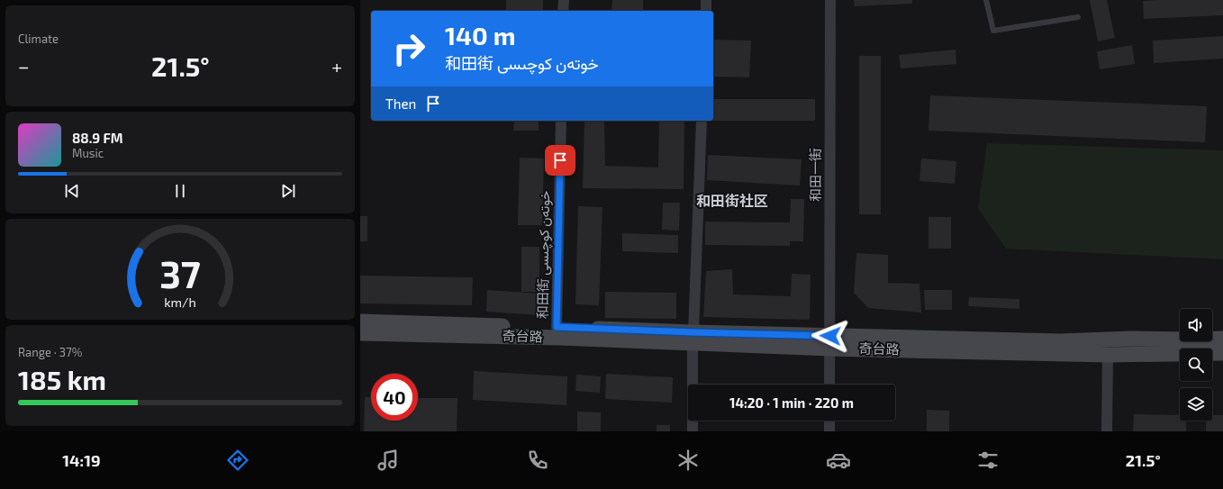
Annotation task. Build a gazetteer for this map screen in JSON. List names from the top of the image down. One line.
{"streets":{"street":["和田一街","和田街 خوتەن كوچىسى","奇台路"]},"crossings":[["和田一街","奇台路"],["和田街 خوتەن كوچىسى","奇台路"]],"districts":["和田街社区"],"page":{"tile":["Climate",["Range · 37%","185 km"]],"turn":["140 m","和田街 خوتەن كوچىسى"],"heat":["−","21.5°","+"],"then":"Then","song":["88.9 FM","Music"],"limit":"40","trip":"14:20 · 1 min · 220 m","tabs":["14:19","21.5°"],"gauge":["37","km/h"]}}
